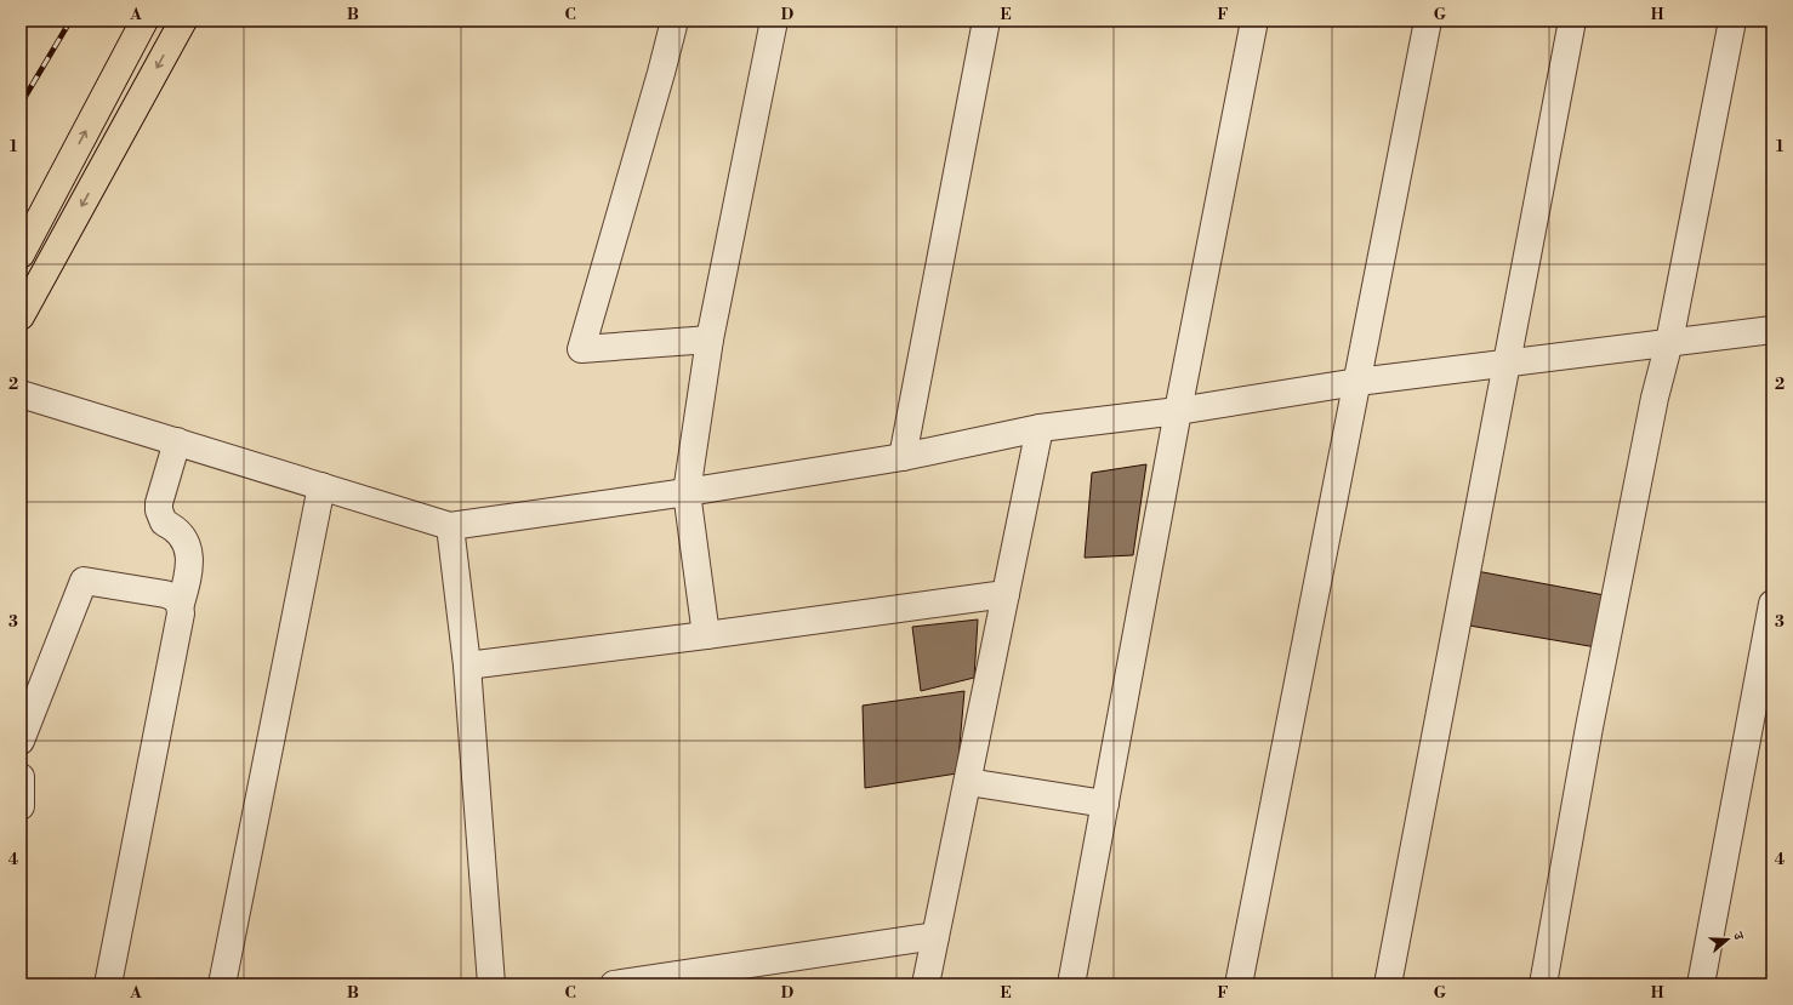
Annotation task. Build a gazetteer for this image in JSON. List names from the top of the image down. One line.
{"north":"right","grid":{"columns":["A","B","C","D","E","F","G","H"],"rows":["1","2","3","4"]}}
